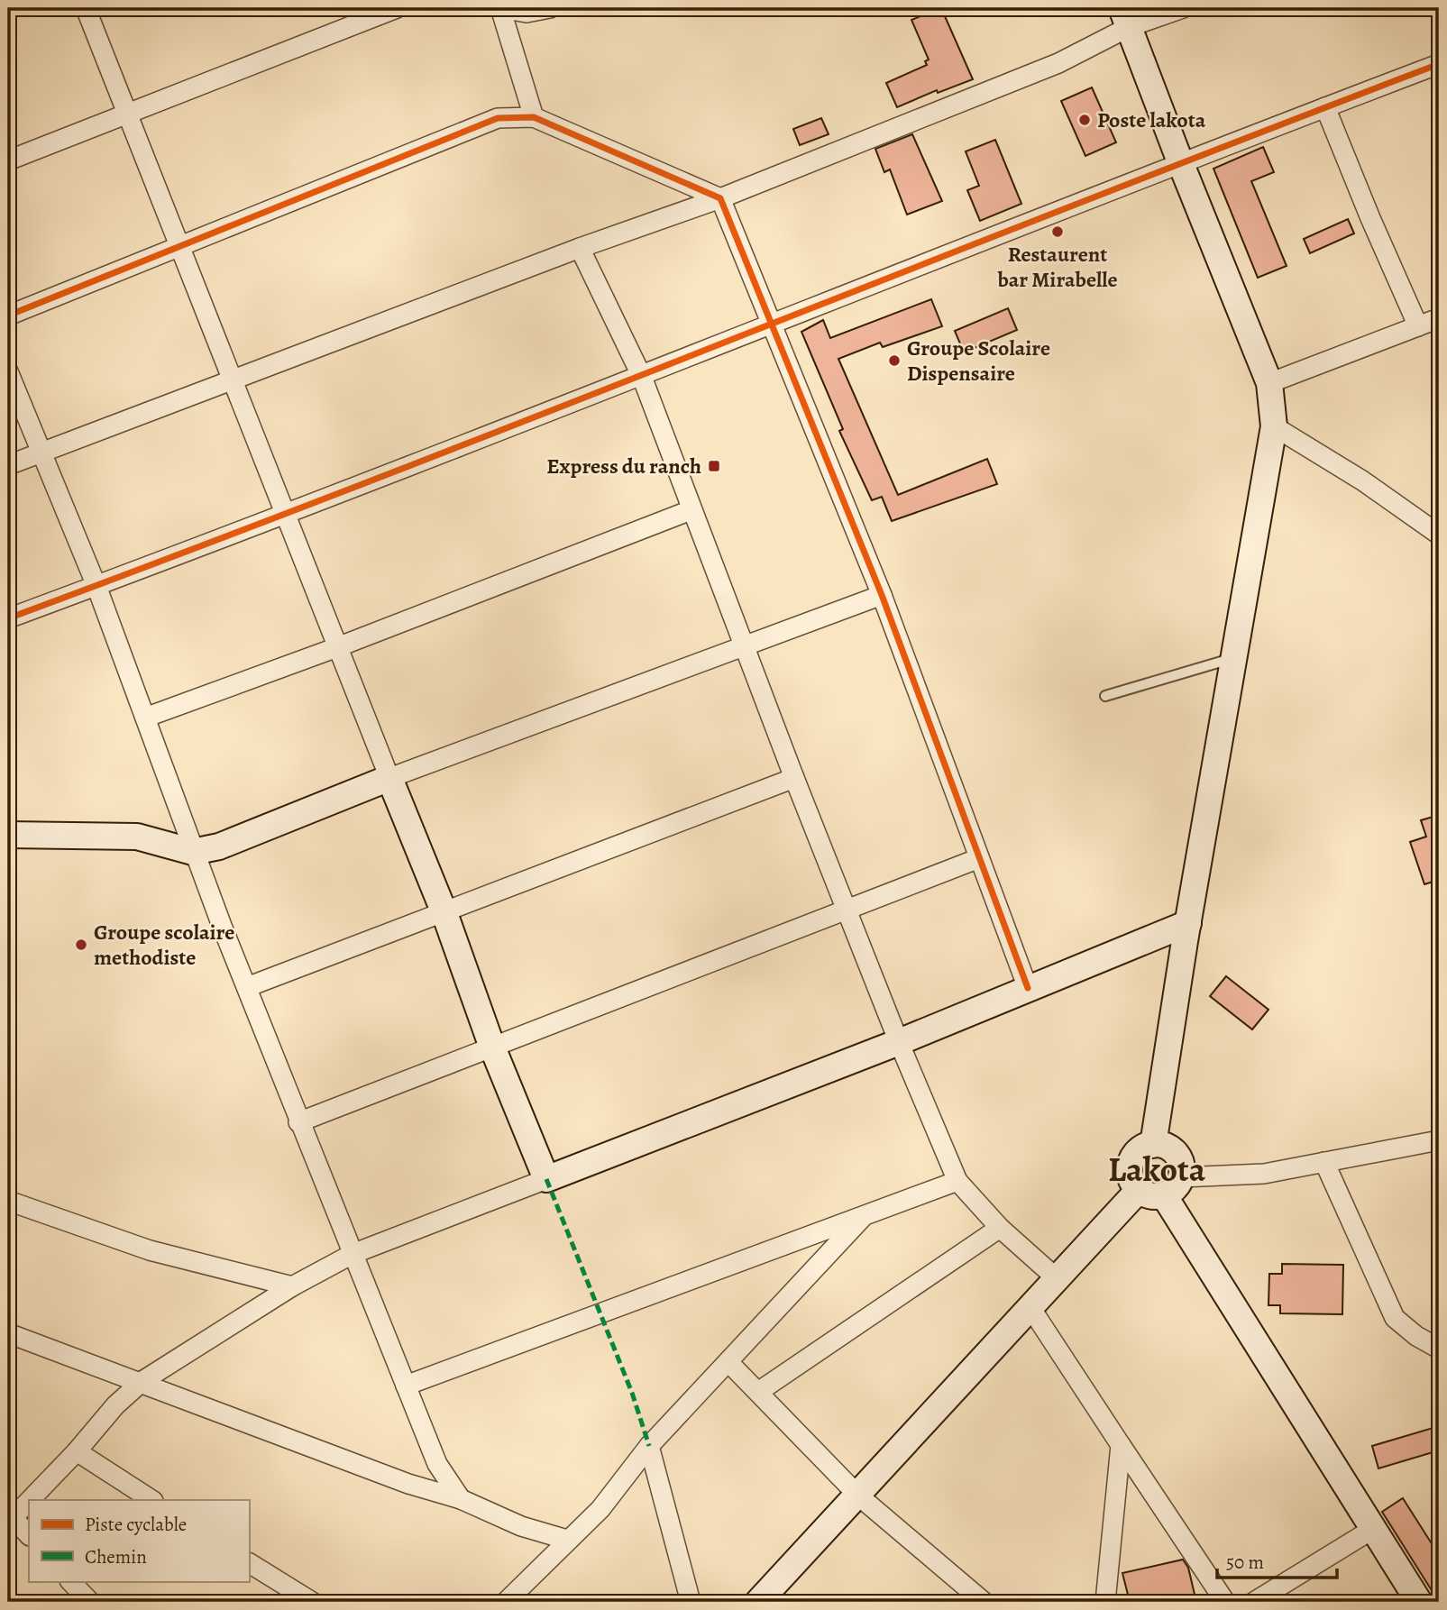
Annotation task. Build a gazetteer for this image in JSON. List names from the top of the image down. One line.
{"districts":["Lakota"],"places":{"other":["Poste lakota","Restaurent bar Mirabelle","Groupe Scolaire Dispensaire","Groupe scolaire methodiste"],"transit":["Express du ranch"]},"legend":["Piste cyclable","Chemin"],"scale_bar":"50 m"}
